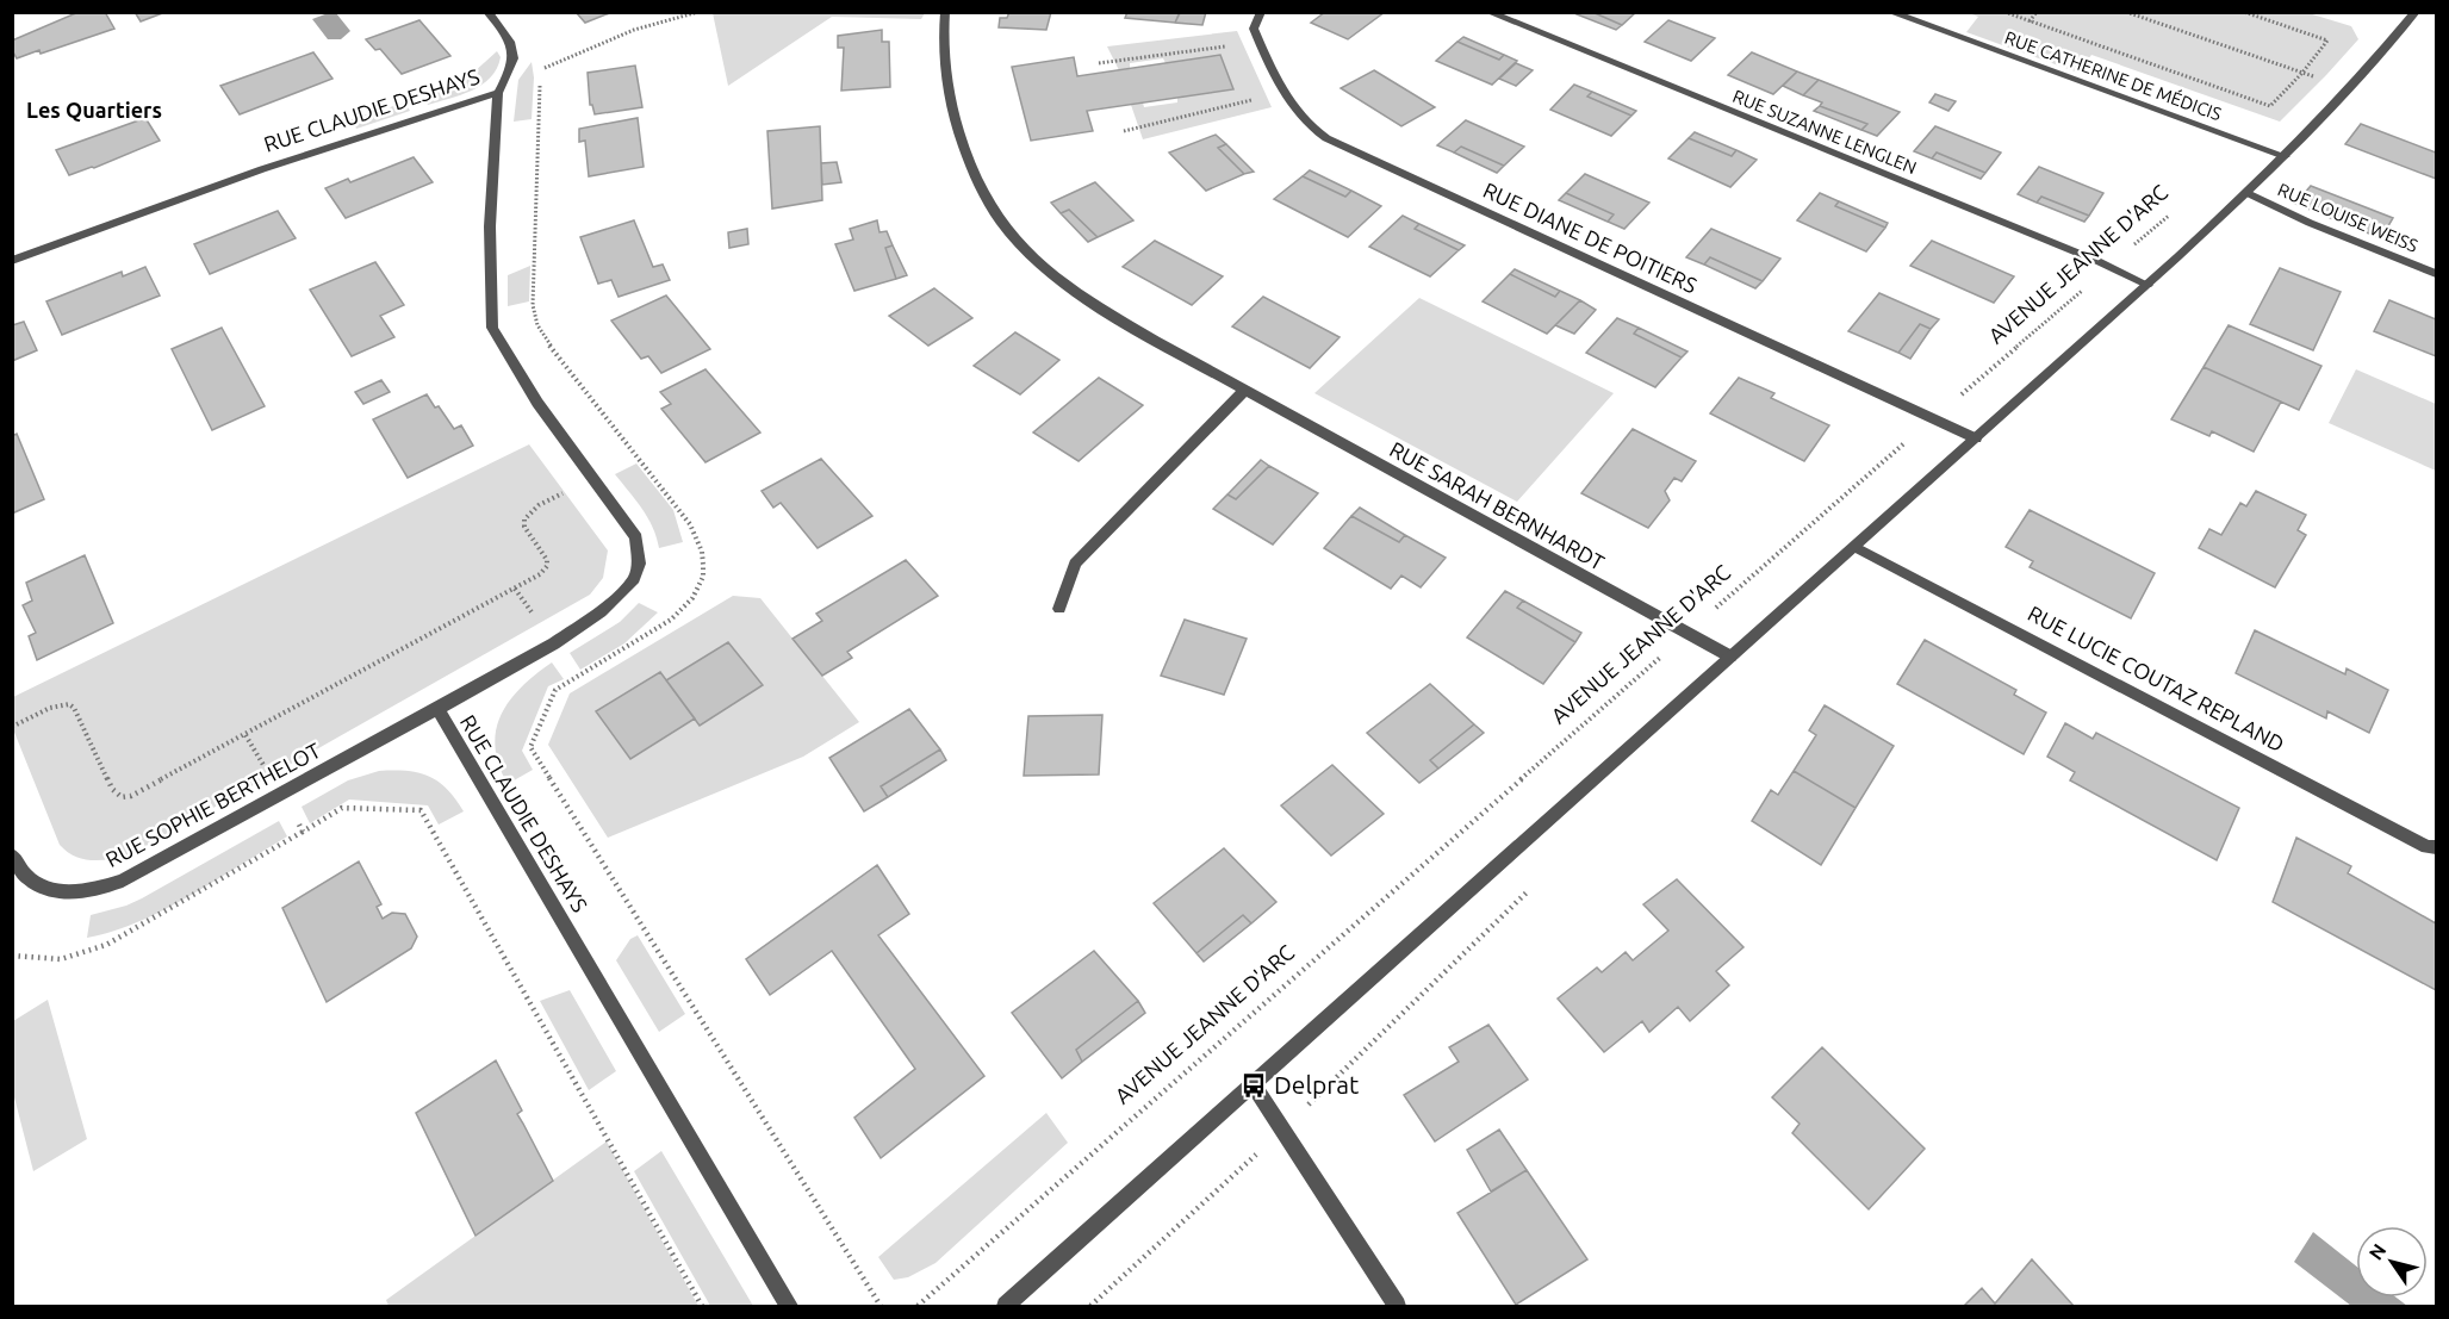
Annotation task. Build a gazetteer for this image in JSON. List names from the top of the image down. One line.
{"streets":{"street":["RUE CATHERINE DE MÉDICIS","RUE CLAUDIE DESHAYS","RUE SUZANNE LENGLEN","RUE LOUISE WEISS","RUE DIANE DE POITIERS","RUE SARAH BERNHARDT","RUE LUCIE COUTAZ REPLAND","RUE SOPHIE BERTHELOT"],"path":["AVENUE JEANNE D'ARC"]},"crossings":[["RUE CLAUDIE DESHAYS","RUE SOPHIE BERTHELOT"],["RUE SUZANNE LENGLEN","AVENUE JEANNE D'ARC"],["RUE DIANE DE POITIERS","AVENUE JEANNE D'ARC"],["AVENUE JEANNE D'ARC","RUE SARAH BERNHARDT"]],"districts":["Les Quartiers"],"places":{"bus stop":["Delprat"]},"north":"top left"}
